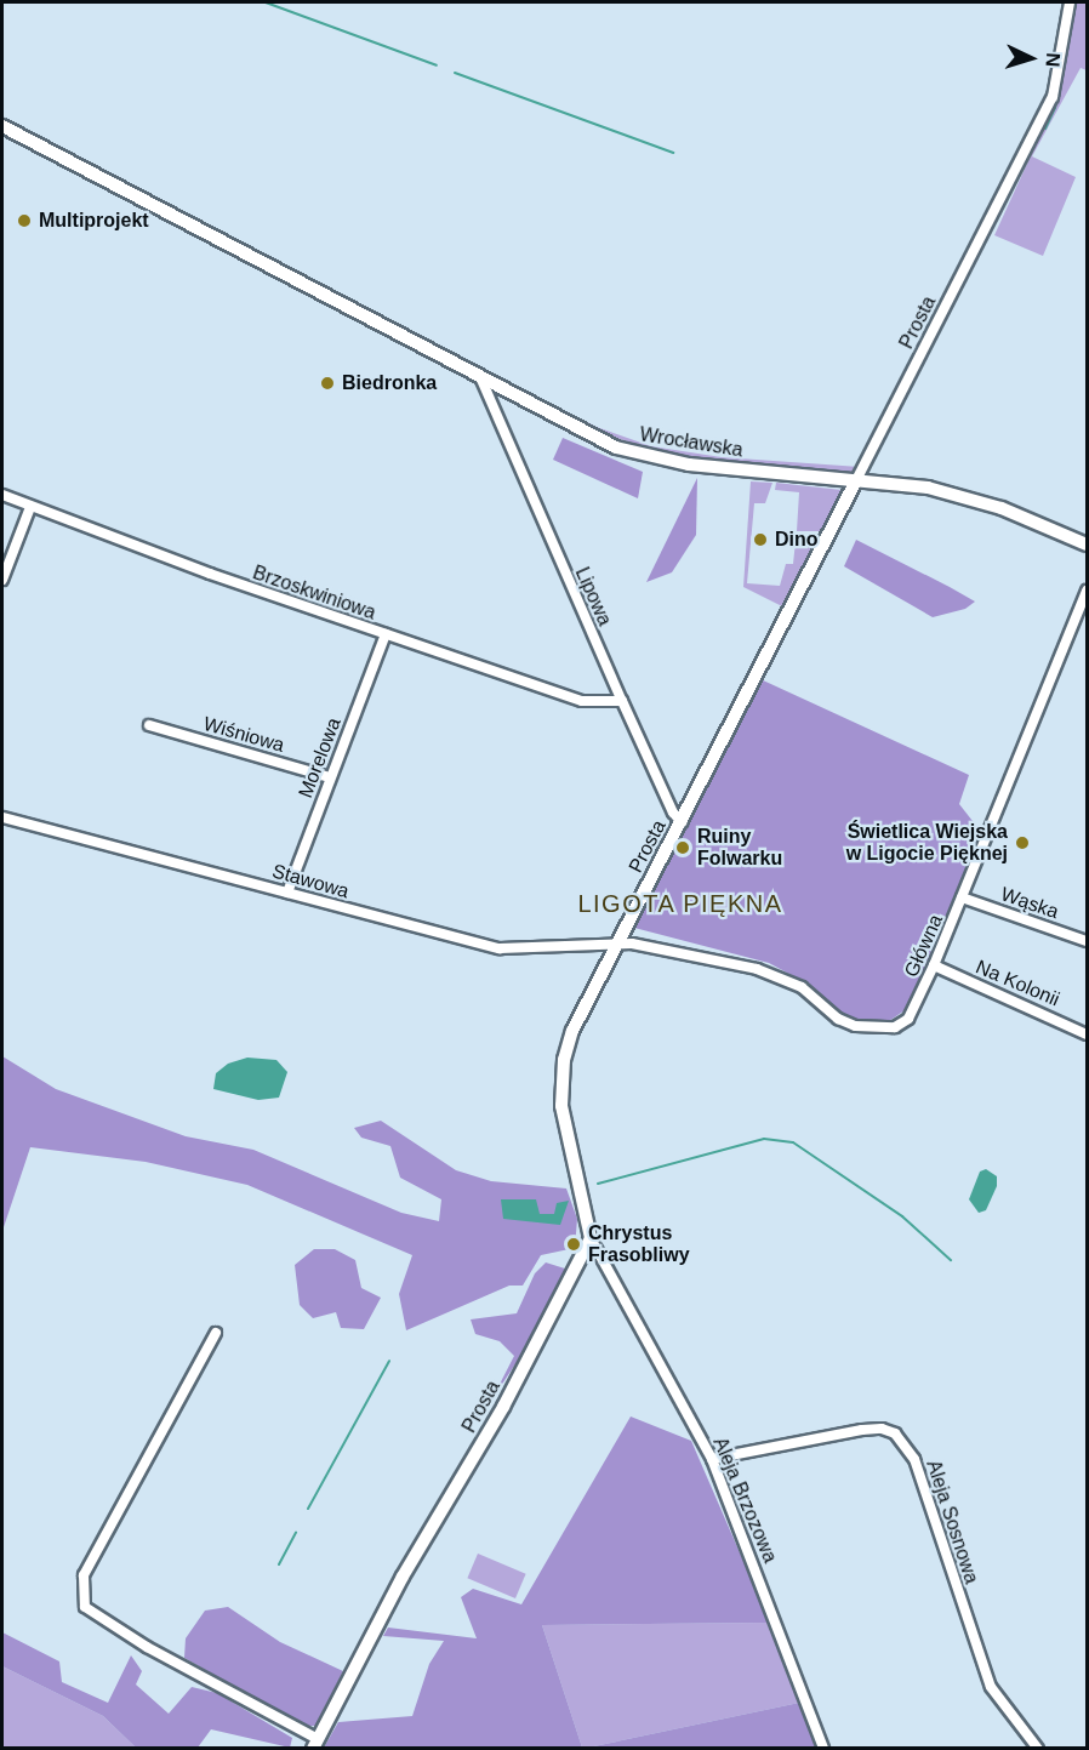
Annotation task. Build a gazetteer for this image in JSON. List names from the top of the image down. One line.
{"streets":{"street":["Prosta","Wrocławska","Brzoskwiniowa","Lipowa","Wiśniowa","Morelowa","Stawowa","Wąska","Główna","Na Kolonii","Aleja Brzozowa","Aleja Sosnowa"]},"crossings":[["Prosta","Wrocławska"],["Prosta","Lipowa"],["Prosta","Stawowa"],["Prosta","Główna"],["Prosta","Aleja Brzozowa"],["Wrocławska","Lipowa"],["Brzoskwiniowa","Lipowa"],["Brzoskwiniowa","Morelowa"],["Wiśniowa","Morelowa"],["Morelowa","Stawowa"],["Stawowa","Główna"],["Wąska","Główna"],["Główna","Na Kolonii"],["Aleja Brzozowa","Aleja Sosnowa"]],"districts":["LIGOTA PIĘKNA"],"places":["Multiprojekt","Biedronka","Dino","Świetlica Wiejska w Ligocie Pięknej","Ruiny Folwarku","Chrystus Frasobliwy"],"north":"right"}
